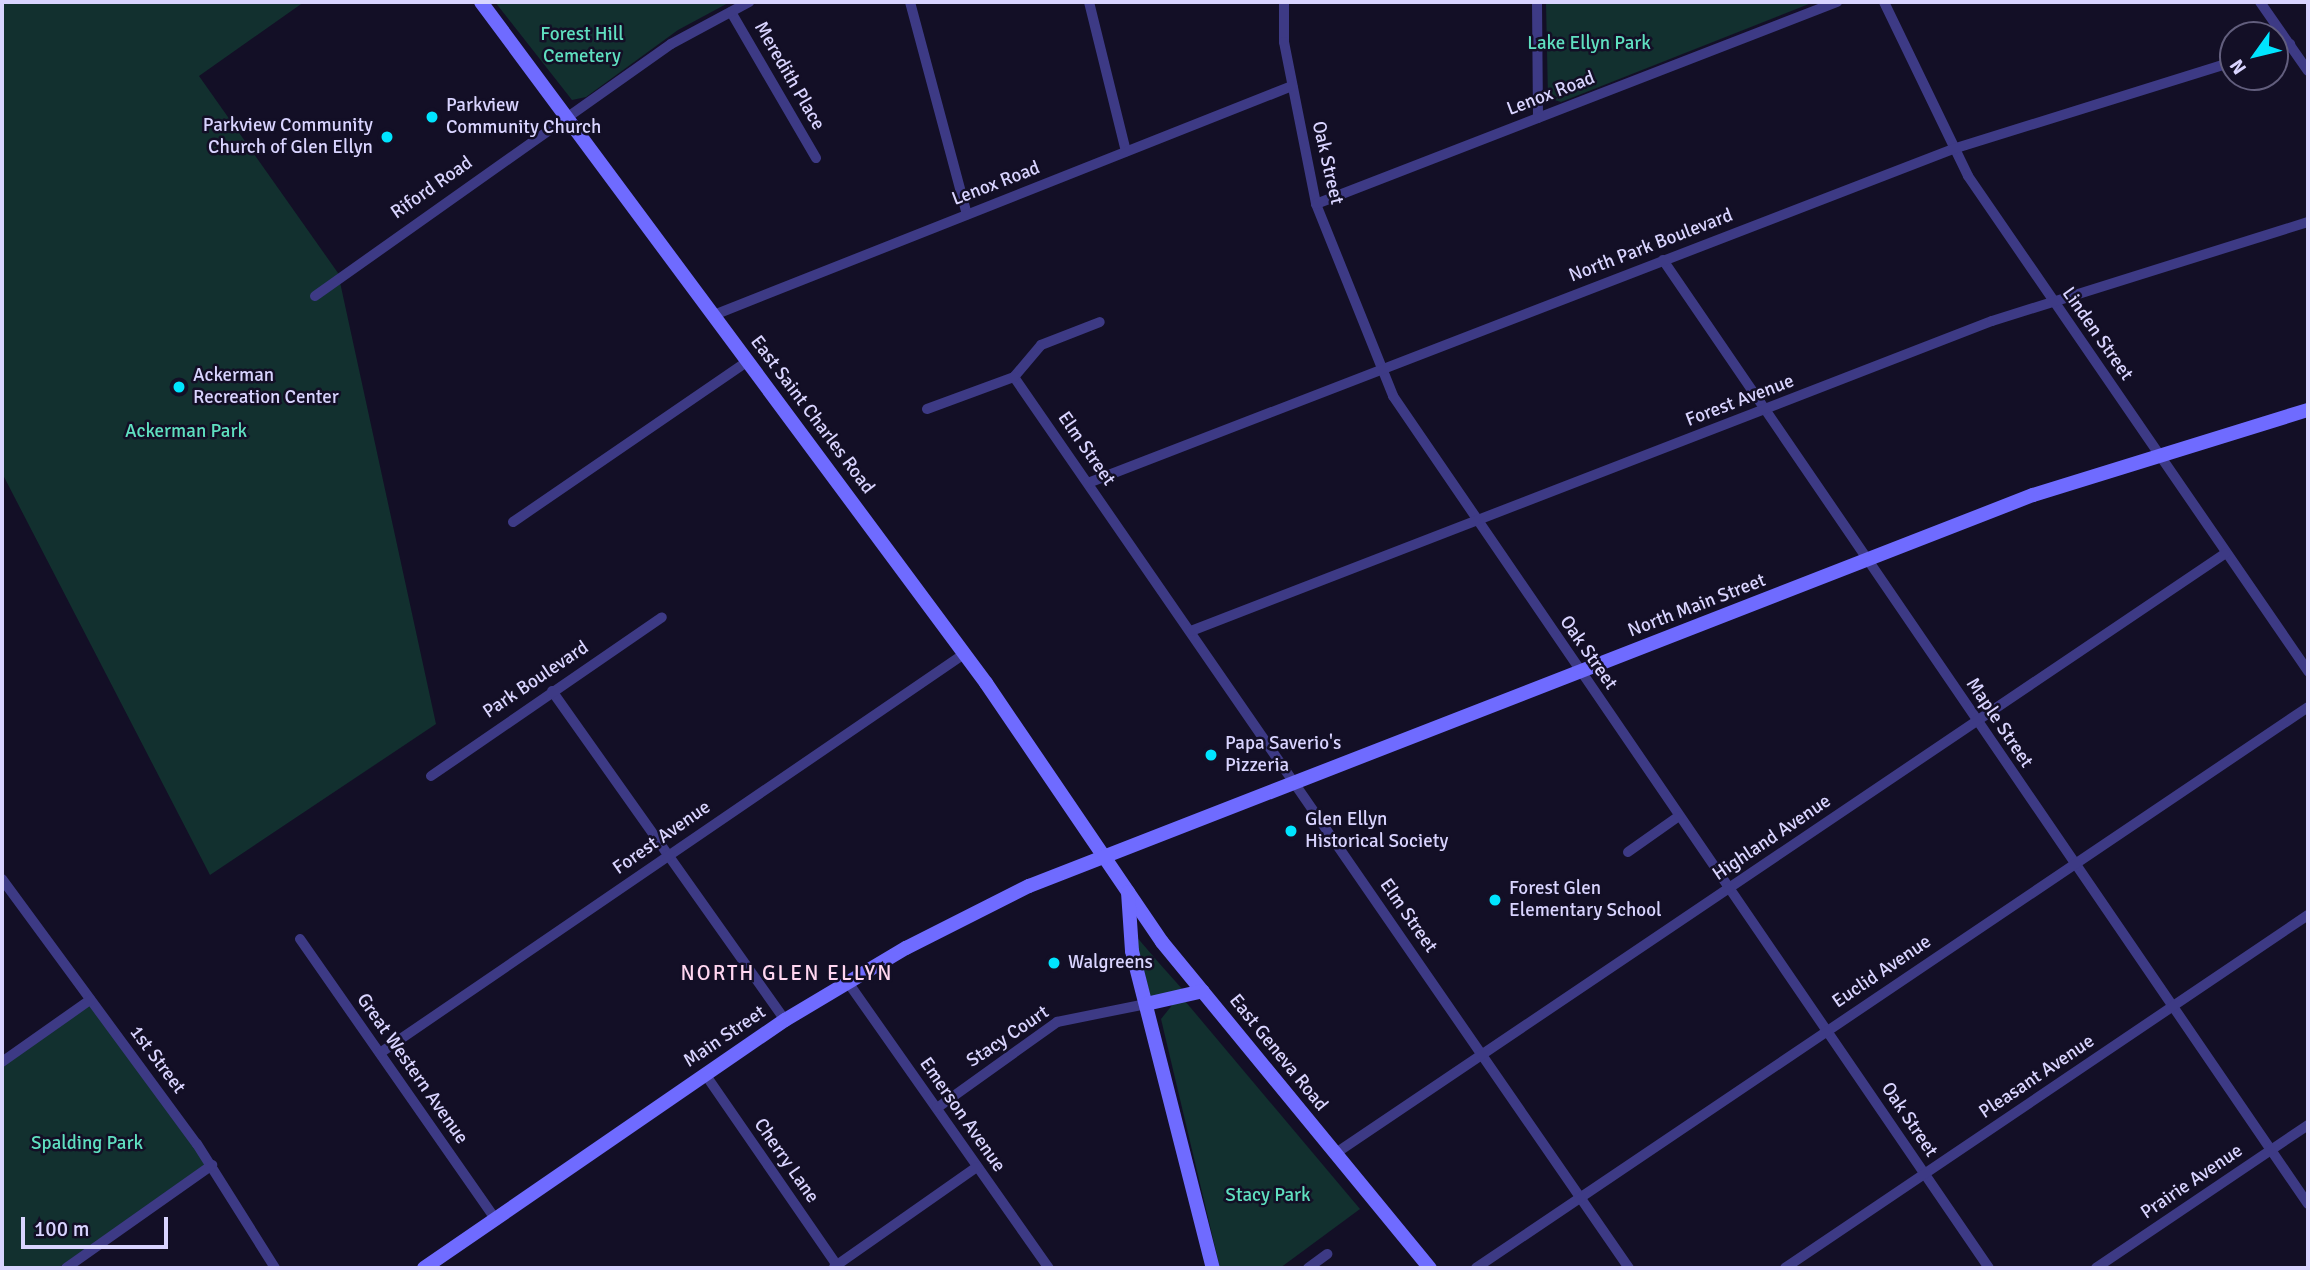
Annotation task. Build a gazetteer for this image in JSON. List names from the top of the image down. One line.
{"streets":{"street":["Meredith Place","Lenox Road","Oak Street","Riford Road","North Park Boulevard","Linden Street","Forest Avenue","East Saint Charles Road","Elm Street","North Main Street","Park Boulevard","Maple Street","Highland Avenue","Euclid Avenue","Main Street","Stacy Court","East Geneva Road","1st Street","Great Western Avenue","Pleasant Avenue","Emerson Avenue","Cherry Lane","Prairie Avenue"]},"crossings":[["Meredith Place","Riford Road"],["Lenox Road","Oak Street"],["Lenox Road","East Saint Charles Road"],["Oak Street","North Park Boulevard"],["Oak Street","Forest Avenue"],["Oak Street","North Main Street"],["Oak Street","Highland Avenue"],["Oak Street","Euclid Avenue"],["Oak Street","Pleasant Avenue"],["Riford Road","East Saint Charles Road"],["North Park Boulevard","Linden Street"],["North Park Boulevard","Elm Street"],["North Park Boulevard","Maple Street"],["Linden Street","Forest Avenue"],["Linden Street","North Main Street"],["Linden Street","Highland Avenue"],["Forest Avenue","East Saint Charles Road"],["Forest Avenue","Elm Street"],["Forest Avenue","Maple Street"],["Forest Avenue","Great Western Avenue"],["East Saint Charles Road","North Main Street"],["East Saint Charles Road","Main Street"],["East Saint Charles Road","East Geneva Road"],["Elm Street","North Main Street"],["Elm Street","Highland Avenue"],["Elm Street","Euclid Avenue"],["North Main Street","Maple Street"],["North Main Street","Main Street"],["North Main Street","East Geneva Road"],["Maple Street","Highland Avenue"],["Maple Street","Euclid Avenue"],["Maple Street","Pleasant Avenue"],["Maple Street","Prairie Avenue"],["Highland Avenue","East Geneva Road"],["Main Street","East Geneva Road"],["Main Street","Great Western Avenue"],["Main Street","Emerson Avenue"],["Main Street","Cherry Lane"],["Stacy Court","Emerson Avenue"]],"districts":["NORTH GLEN ELLYN"],"parks":["Forest Hill Cemetery","Lake Ellyn Park","Ackerman Park","Spalding Park","Stacy Park"],"places":["Parkview Community Church","Parkview Community Church of Glen Ellyn","Ackerman Recreation Center","Papa Saverio's Pizzeria","Glen Ellyn Historical Society","Forest Glen Elementary School","Walgreens"],"scale_bar":"100 m","north":"bottom left"}
